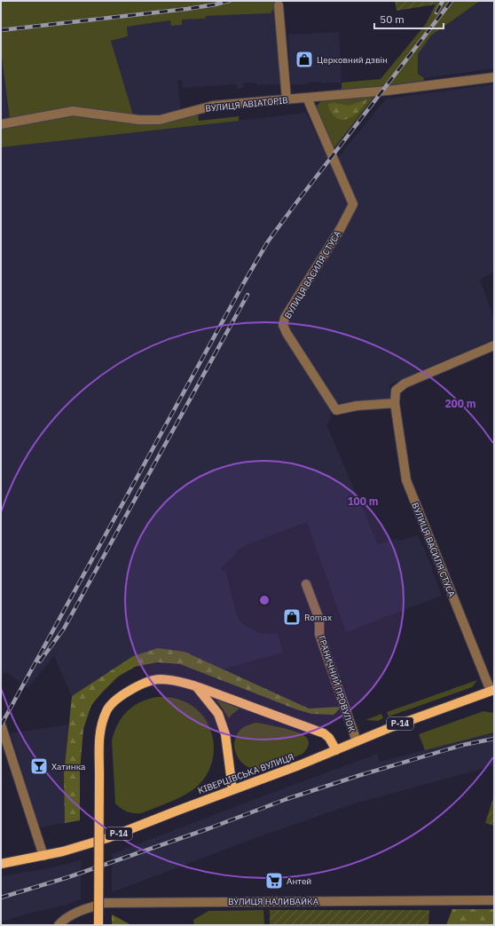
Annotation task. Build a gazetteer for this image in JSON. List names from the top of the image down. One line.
{"streets":{"main road":["Р-14","КІВЕРЦІВСЬКА ВУЛИЦЯ"],"street":["ВУЛИЦЯ АВІАТОРІВ","ВУЛИЦЯ ВАСИЛЯ СТУСА","ГРАНИЧНИЙ ПРОВУЛОК","ВУЛИЦЯ НАЛИВАЙКА"]},"crossings":[["ВУЛИЦЯ АВІАТОРІВ","ВУЛИЦЯ ВАСИЛЯ СТУСА"],["ВУЛИЦЯ ВАСИЛЯ СТУСА","КІВЕРЦІВСЬКА ВУЛИЦЯ"],["ГРАНИЧНИЙ ПРОВУЛОК","КІВЕРЦІВСЬКА ВУЛИЦЯ"]],"places":{"shop":["Церковний дзвін","Romax"],"bar":["Хатинка"],"supermarket":["Антей"]},"scale_bar":"50 m","rings":["200 m","100 m"]}
